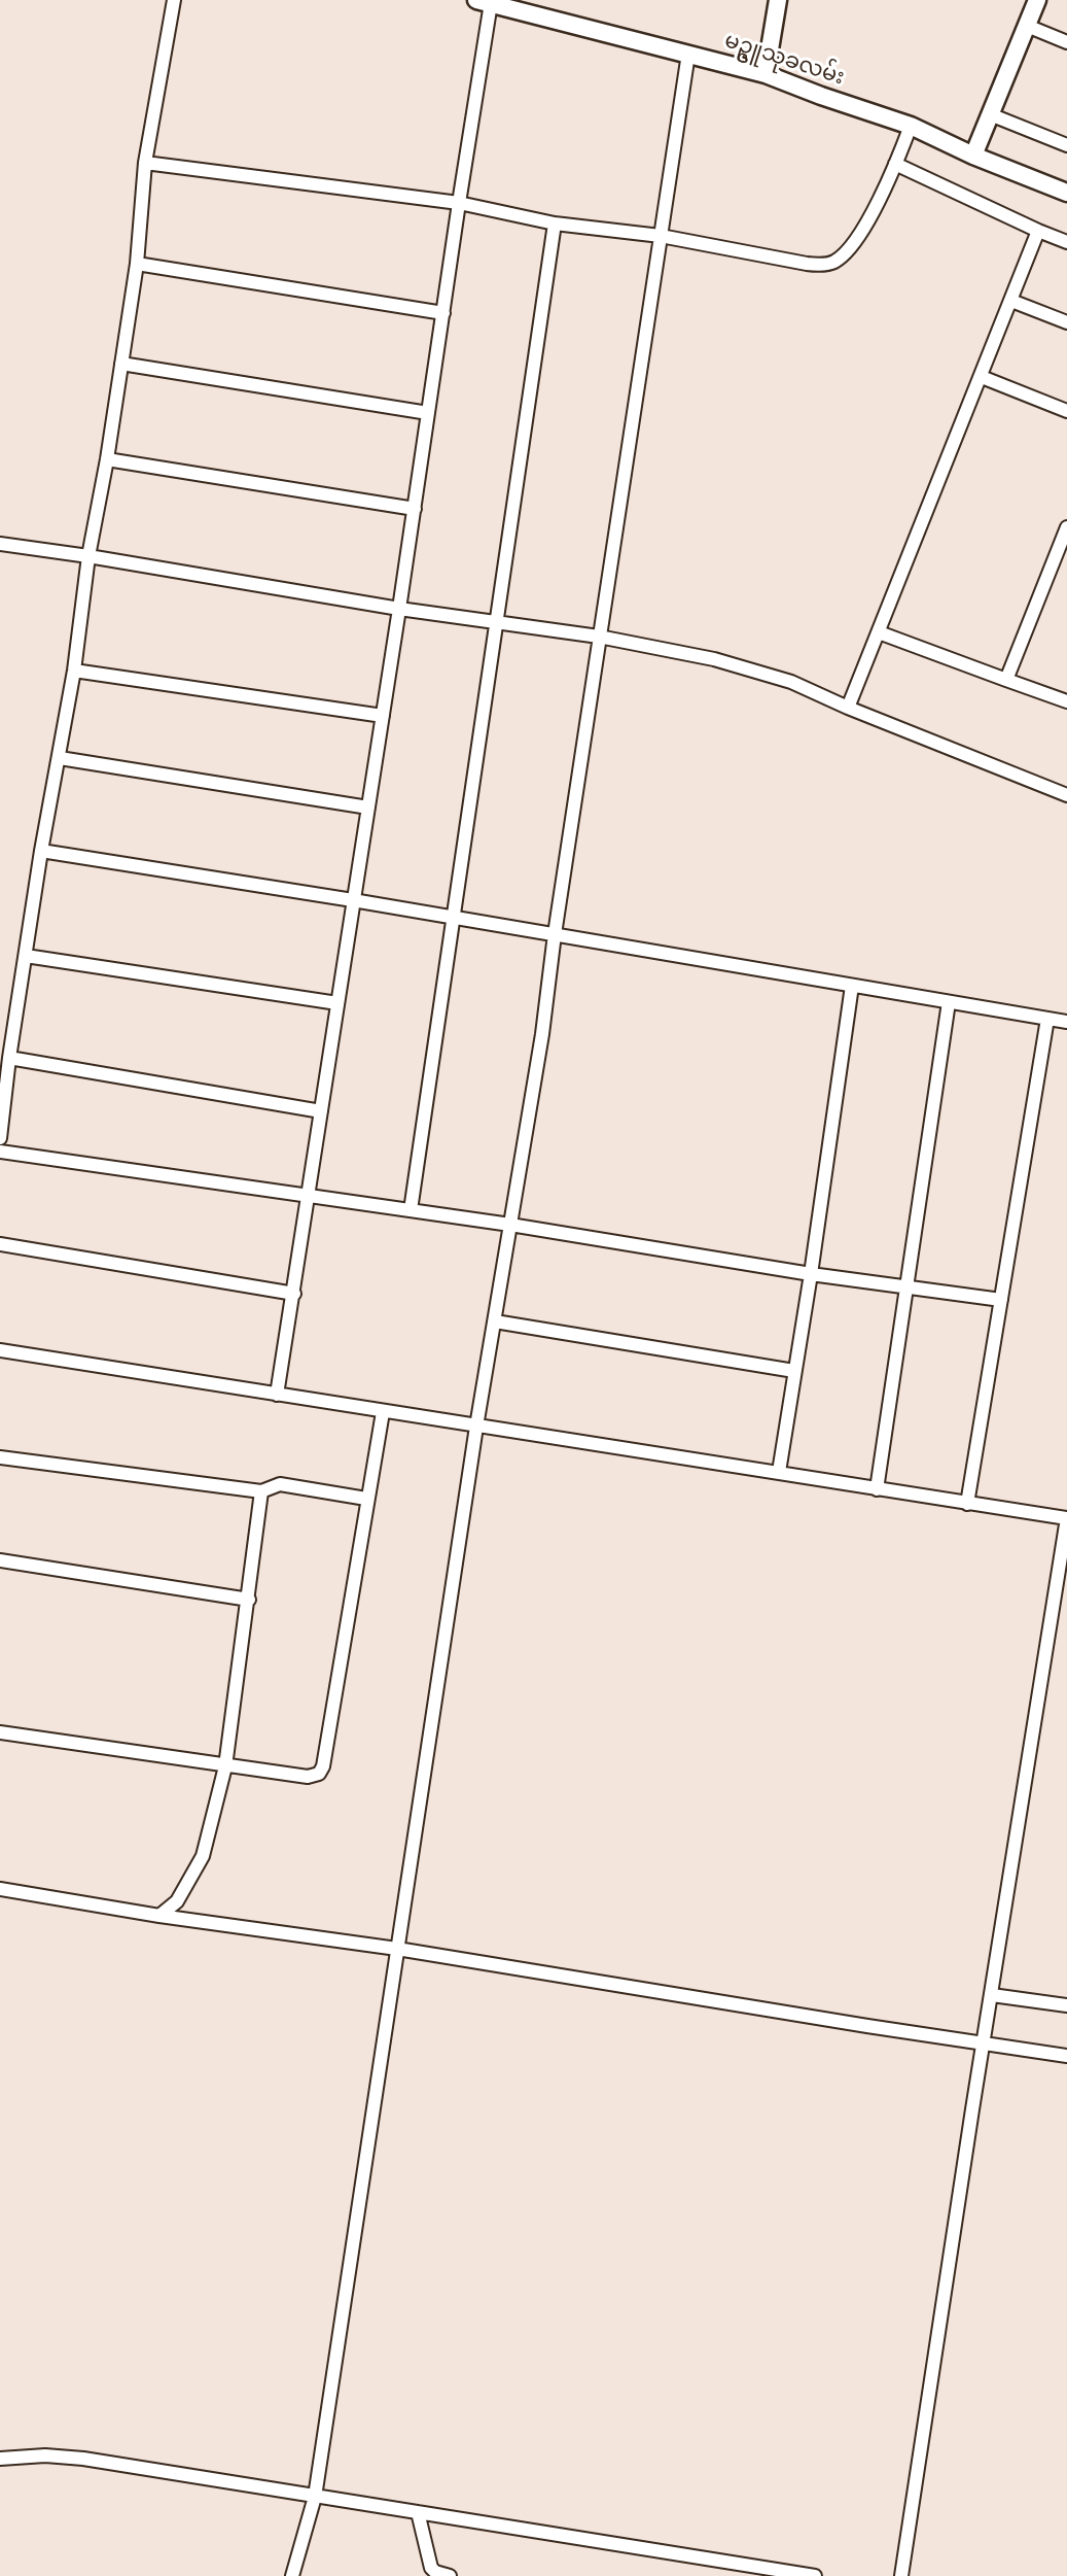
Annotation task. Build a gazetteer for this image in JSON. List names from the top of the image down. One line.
{"streets":{"street":["မဥ္ဇူသုခလမ်း"]}}
